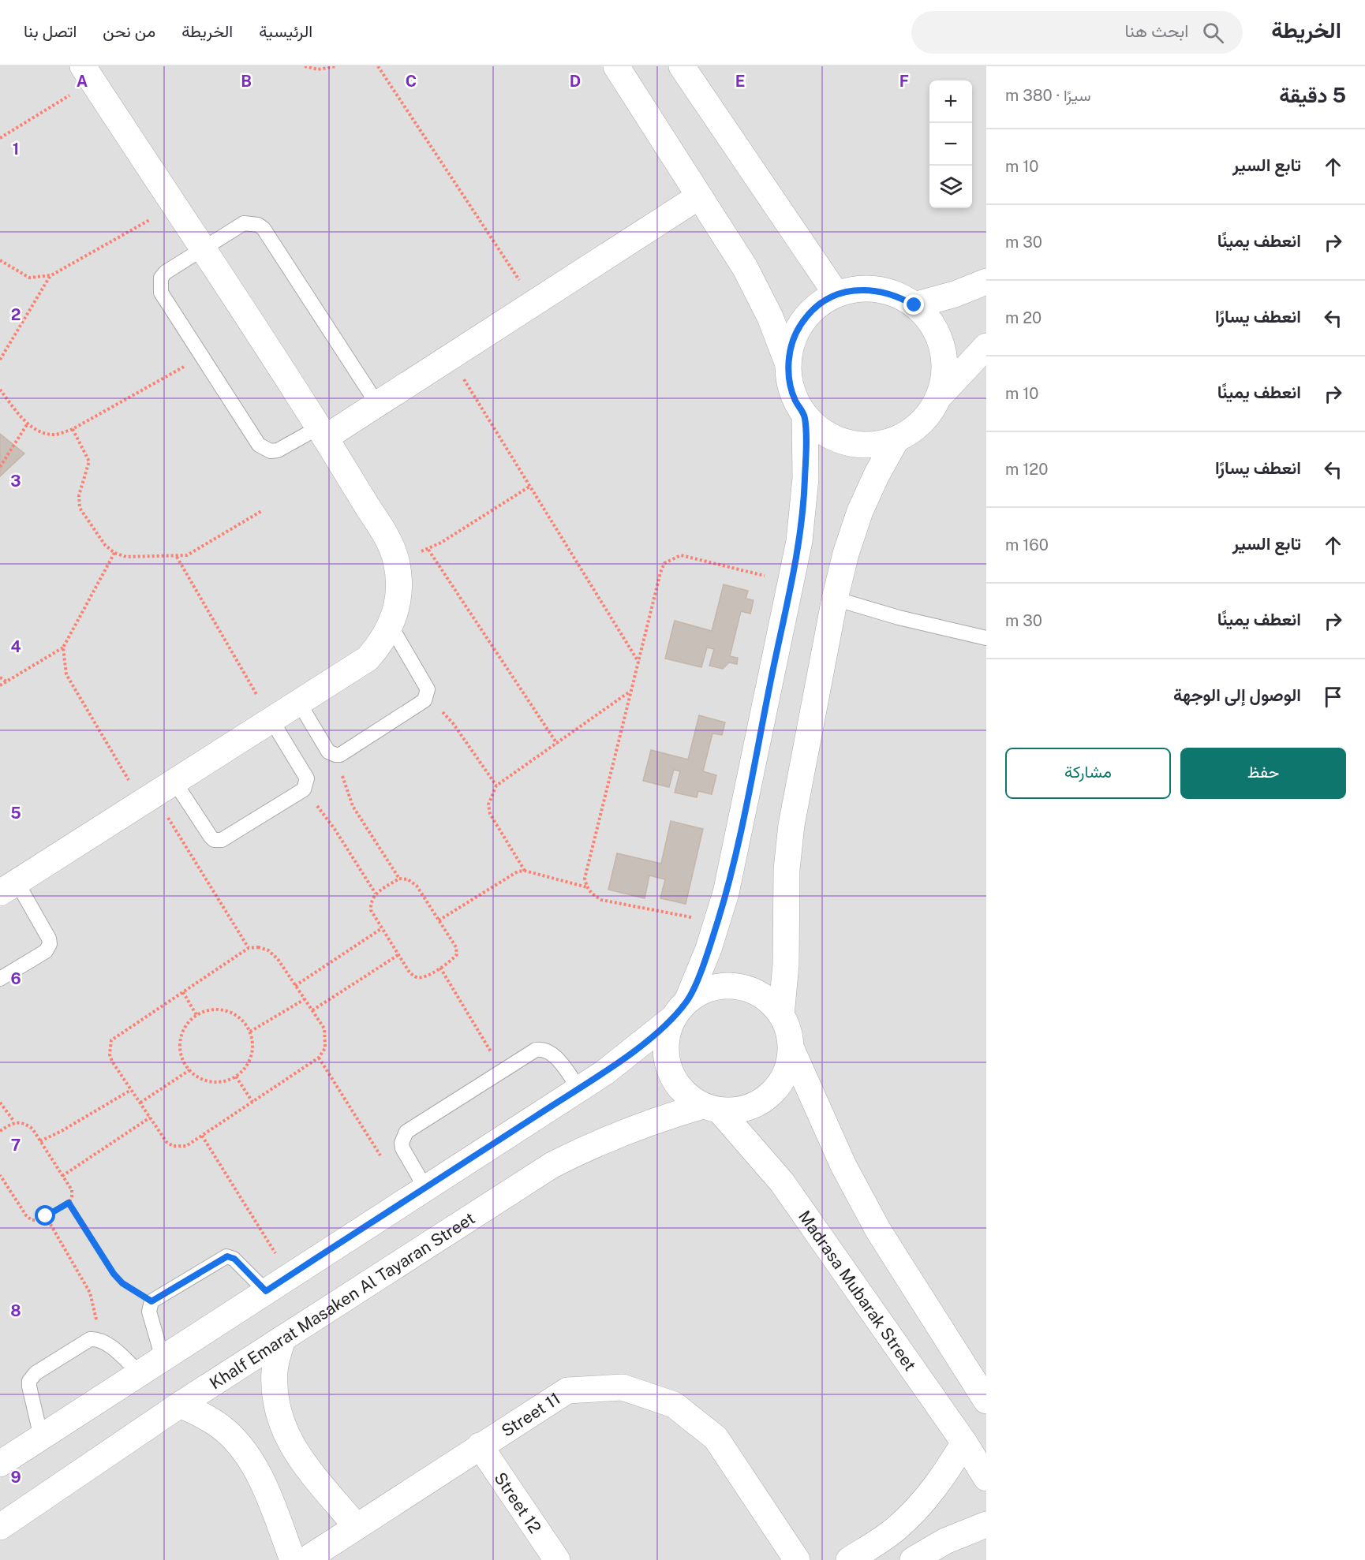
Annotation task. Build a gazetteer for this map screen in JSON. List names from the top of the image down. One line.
{"streets":{"street":["Madrasa Mubarak Street","Khalf Emarat Masaken Al Tayaran Street","Street 11","Street 12"]},"crossings":[["Madrasa Mubarak Street","Khalf Emarat Masaken Al Tayaran Street"],["Street 11","Street 12"]],"page":{"header":"الخريطة","search":"ابحث هنا","nav":["الرئيسية","الخريطة","من نحن","اتصل بنا"],"heading":["5 دقيقة","سيرًا · 380 m"],"map_buttons":["+","−"],"list":[["تابع السير","10 m"],["انعطف يمينًا","30 m"],["انعطف يسارًا","20 m"],["انعطف يمينًا","10 m"],["انعطف يسارًا","120 m"],["تابع السير","160 m"],["انعطف يمينًا","30 m"],"الوصول إلى الوجهة"],"buttons":["حفظ","مشاركة"]},"grid":{"columns":["A","B","C","D","E","F"],"rows":["1","2","3","4","5","6","7","8","9"]}}
